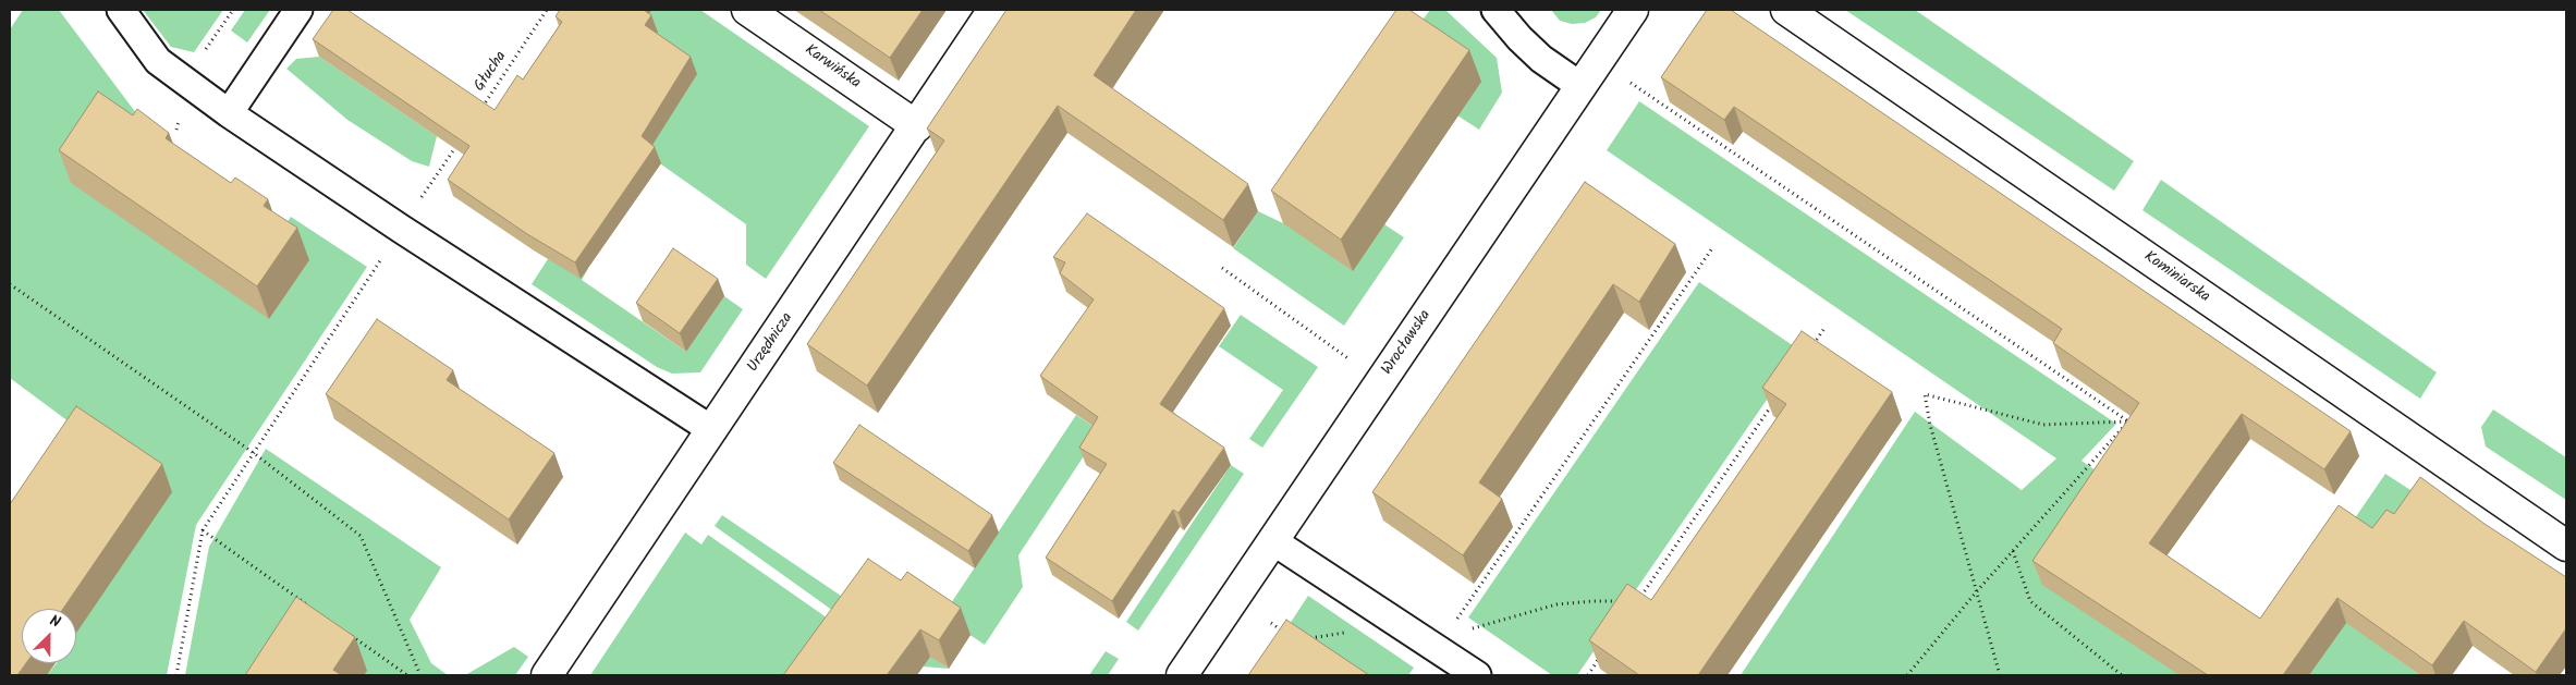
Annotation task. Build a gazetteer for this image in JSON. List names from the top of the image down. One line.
{"streets":{"street":["Karwińska","Kominiarska","Urzędnicza","Wrocławska"],"path":["Głucha"]},"crossings":[["Karwińska","Urzędnicza"]],"north":"top right"}
